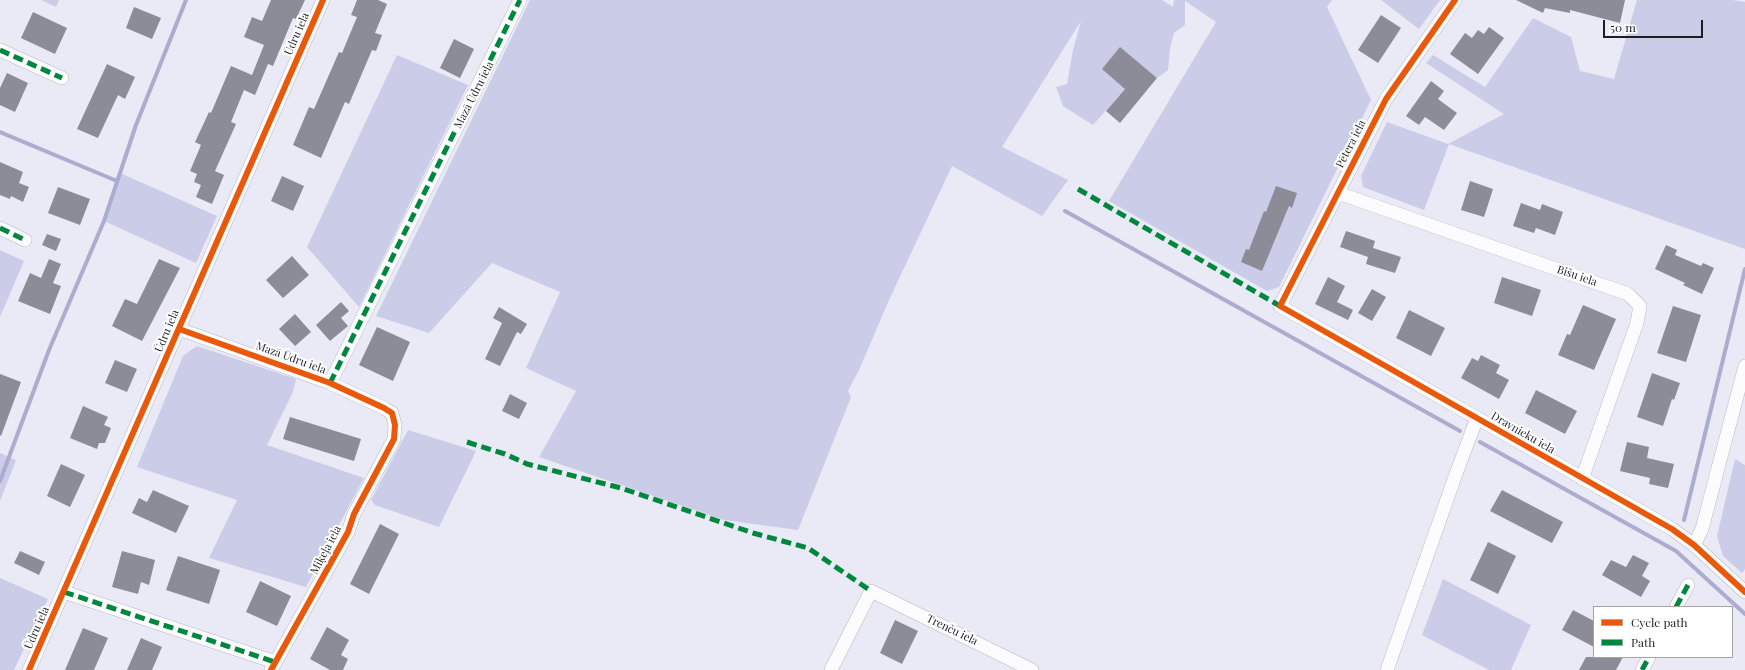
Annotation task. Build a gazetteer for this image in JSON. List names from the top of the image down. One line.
{"streets":{"street":["Ūdru iela","Mazā Ūdru iela","Pētera iela","Bišu iela","Dravnieku iela","Miķeļa iela","Trenču iela"]},"crossings":[["Ūdru iela","Mazā Ūdru iela"],["Ūdru iela","Miķeļa iela"],["Mazā Ūdru iela","Miķeļa iela"],["Pētera iela","Bišu iela"],["Pētera iela","Dravnieku iela"],["Bišu iela","Dravnieku iela"]],"legend":["Cycle path","Path"],"scale_bar":"50 m"}
